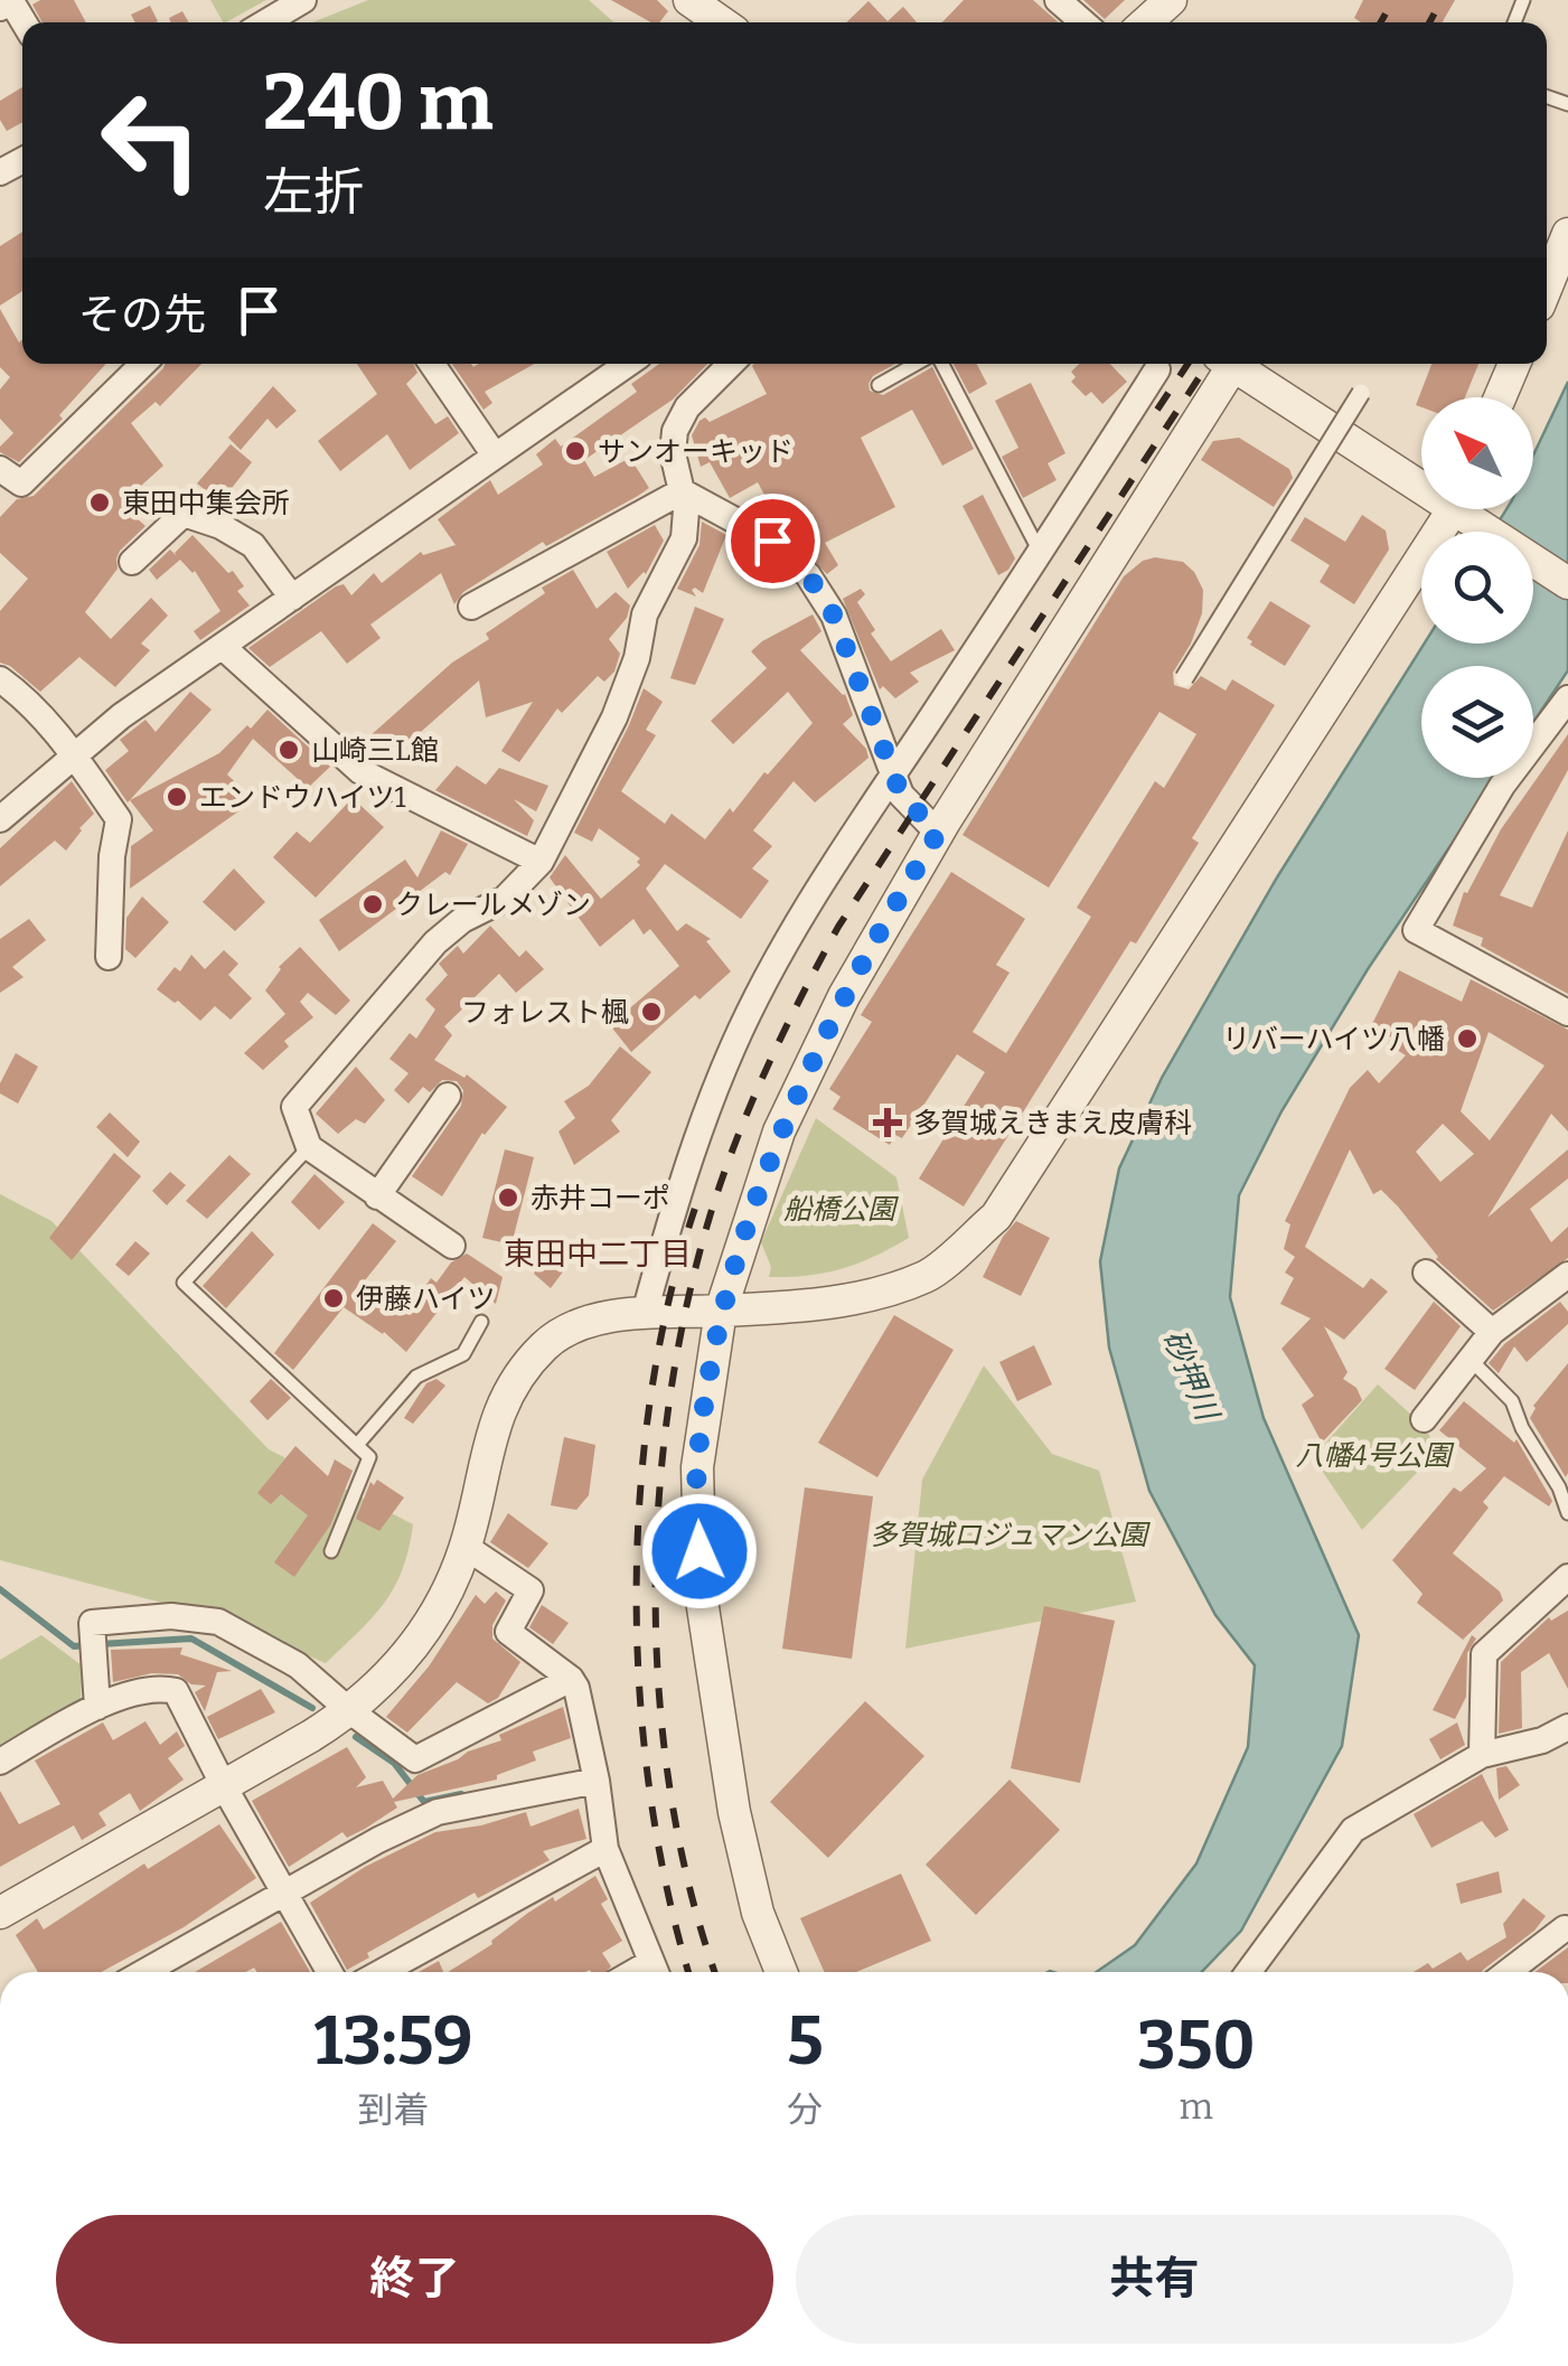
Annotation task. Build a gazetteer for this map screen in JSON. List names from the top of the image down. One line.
{"districts":["東田中二丁目"],"water":["砂押川"],"parks":["船橋公園","八幡4号公園","多賀城ロジュマン公園"],"places":{"other":["サンオーキッド","東田中集会所","山崎三L館","エンドウハイツ1","クレールメゾン","フォレスト楓","リバーハイツ八幡","赤井コーポ","伊藤ハイツ"],"health":["多賀城えきまえ皮膚科"]},"north":"top left","page":{"turn":["240 m","左折"],"then":"その先","eta":["13:59","到着","5","分","350","m"],"buttons":["終了","共有"]}}
